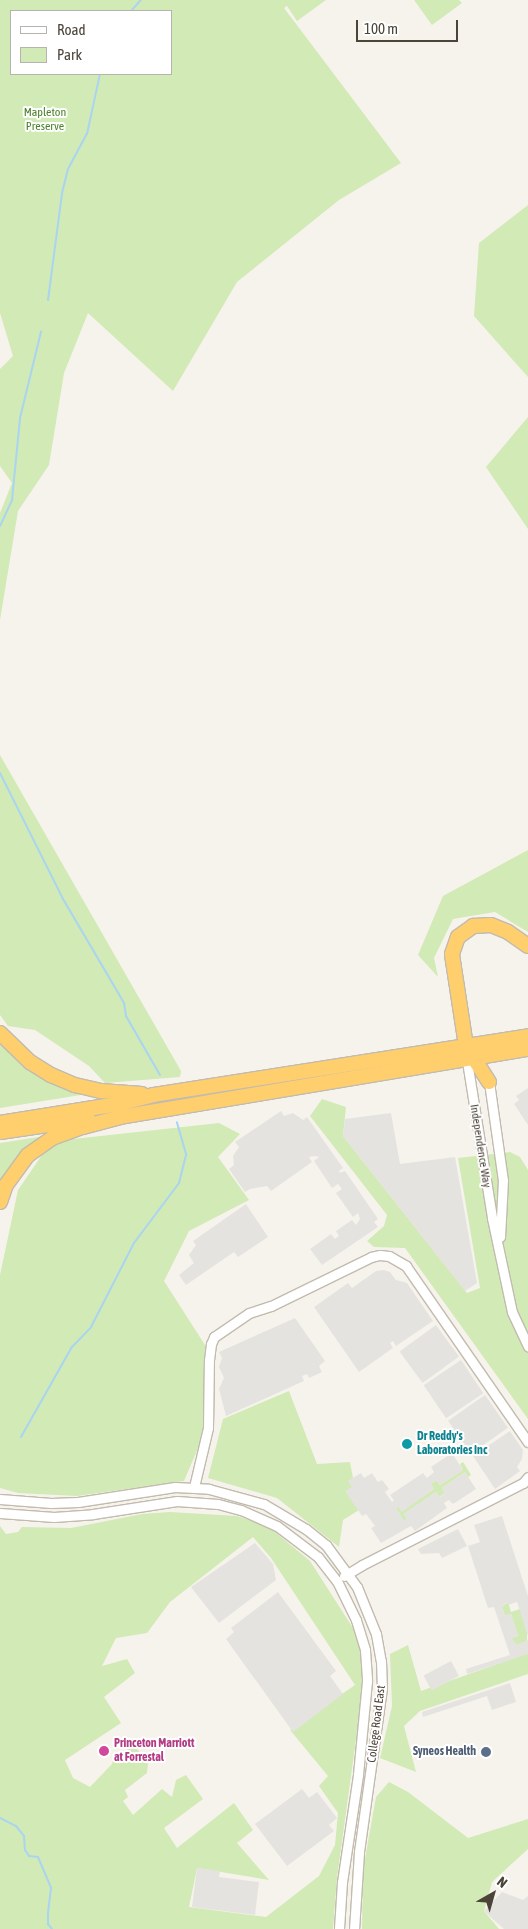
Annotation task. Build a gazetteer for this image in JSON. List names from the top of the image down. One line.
{"streets":{"street":["Independence Way","College Road East"]},"parks":["Mapleton Preserve"],"places":["Dr Reddy's Laboratories Inc","Princeton Marriott at Forrestal","Syneos Health"],"legend":["Road","Park"],"scale_bar":"100 m","north":"top right"}
